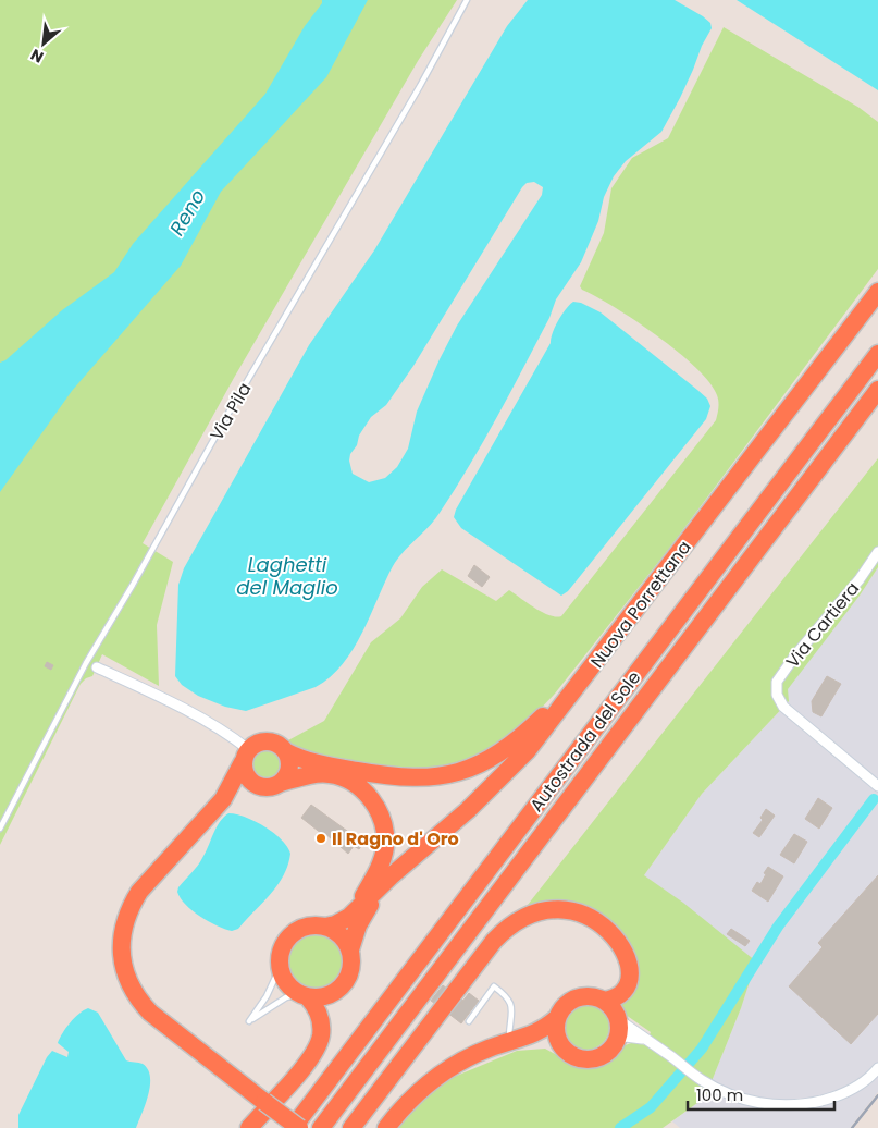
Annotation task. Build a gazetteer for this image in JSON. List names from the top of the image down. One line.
{"streets":{"highway":["Nuova Porrettana","Autostrada del Sole"],"street":["Via Cartiera"],"lane":["Via Pila"]},"water":["Reno","Laghetti del Maglio"],"places":["Il Ragno d' Oro"],"scale_bar":"100 m","north":"bottom left"}
